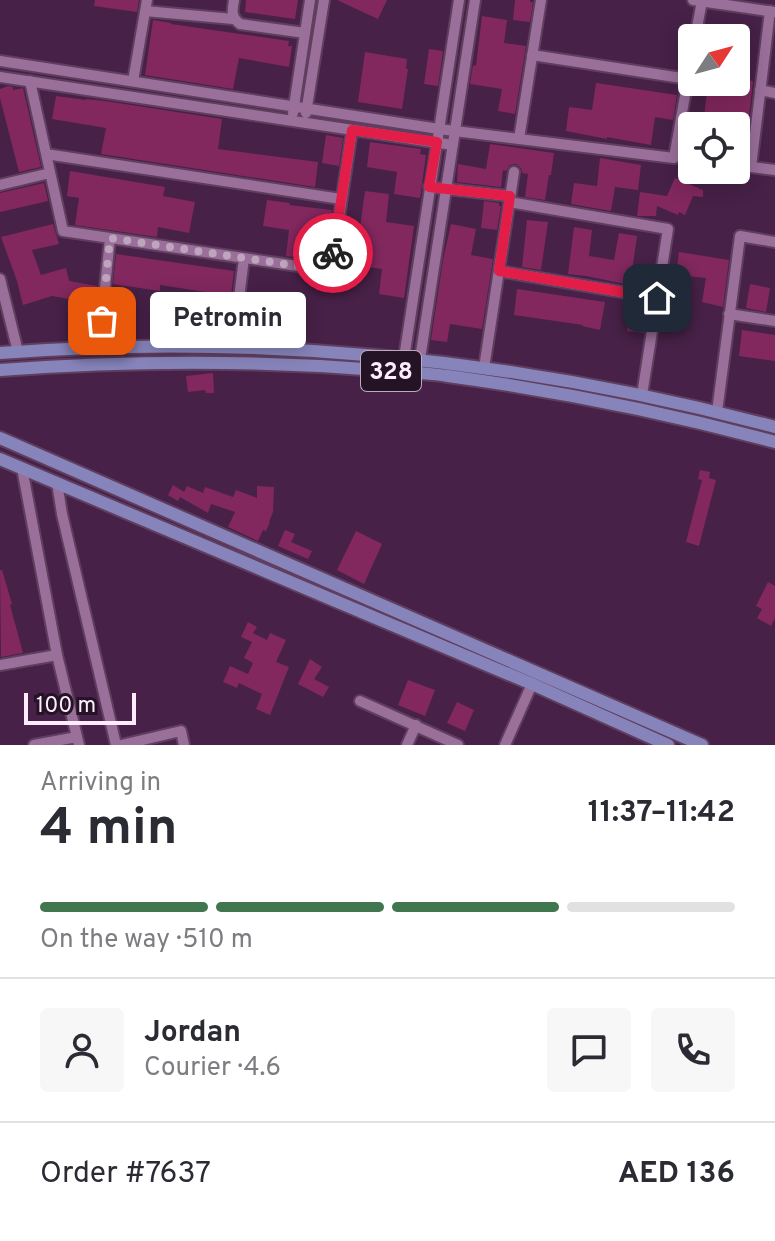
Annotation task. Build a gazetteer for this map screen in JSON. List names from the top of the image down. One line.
{"streets":{"main road":["328"]},"places":["Petromin"],"scale_bar":"100 m","north":"top right","page":{"bubble":"Petromin","scale":"100 m","heading":["4 min","Arriving in","11:37–11:42"],"panel":["Jordan","Courier · 4.6","Order #7637","AED 136"],"bar":"On the way · 510 m"}}
